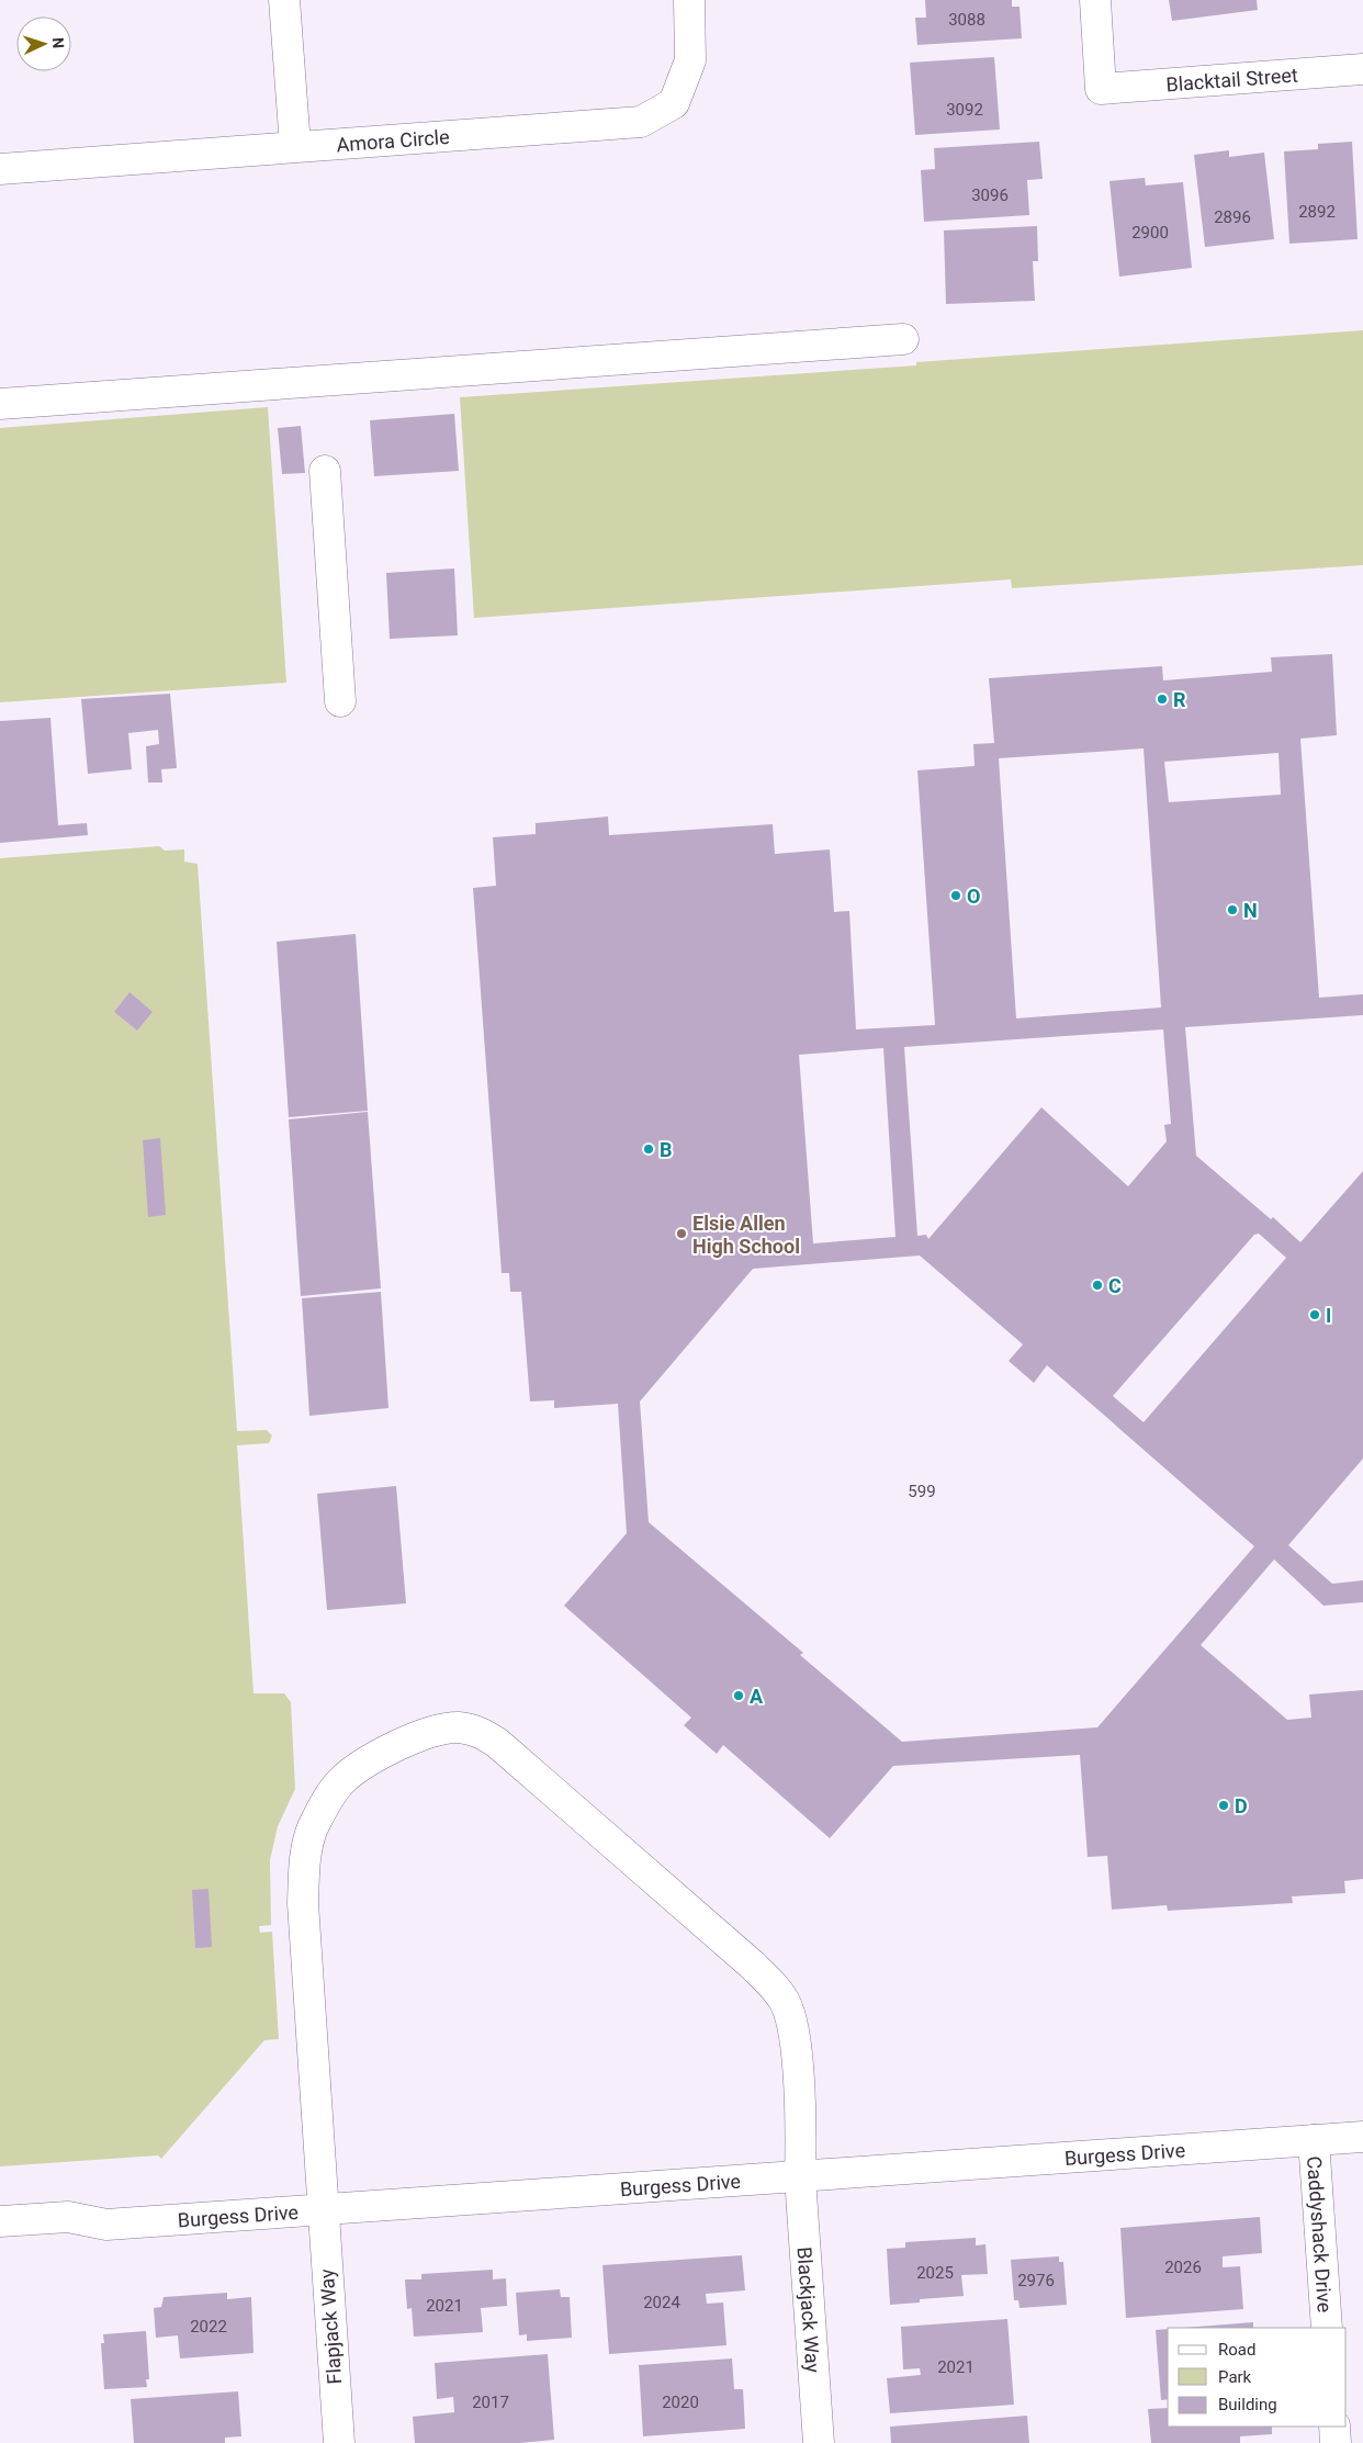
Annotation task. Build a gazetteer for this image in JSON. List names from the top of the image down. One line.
{"streets":{"street":["Blacktail Street","Amora Circle","Burgess Drive","Caddyshack Drive","Blackjack Way","Flapjack Way"]},"crossings":[["Burgess Drive","Caddyshack Drive"],["Burgess Drive","Blackjack Way"],["Burgess Drive","Flapjack Way"],["Blackjack Way","Flapjack Way"]],"places":["R","O","N","B","Elsie Allen High School","C","I","A","D"],"house_numbers":["3088","3092","3096","2892","2896","2900","599","2026","2025","2976","2024","2021","2022","2021","2017","2020"],"legend":["Road","Park","Building"],"north":"right"}
